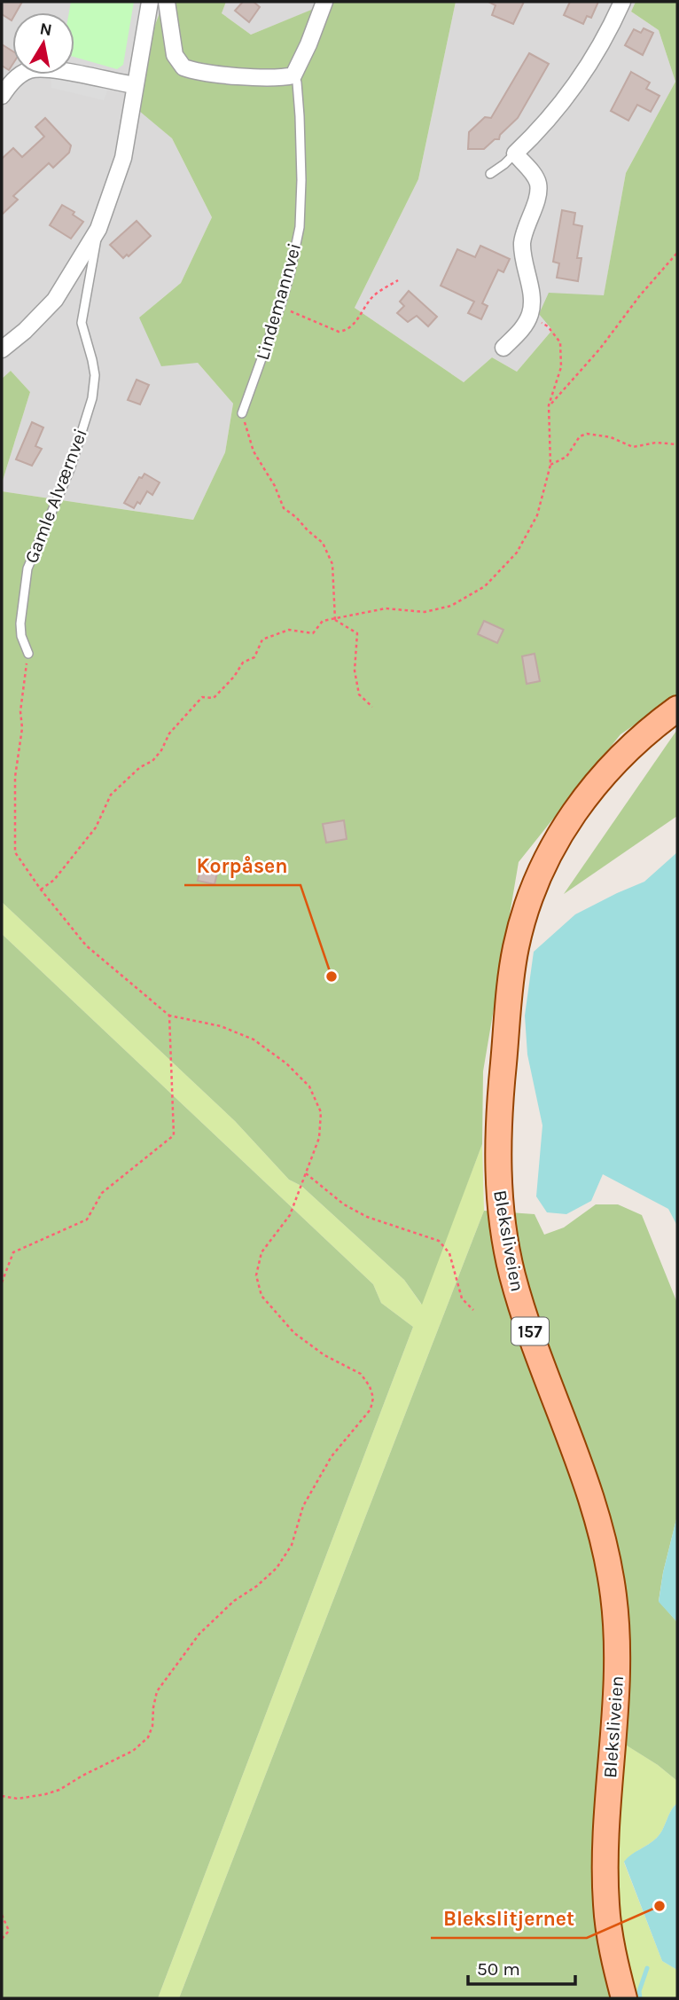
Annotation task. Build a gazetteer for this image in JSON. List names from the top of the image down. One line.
{"streets":{"main road":["Bleksliveien","157"],"street":["Gamle Alværnvei"],"lane":["Lindemannvei"]},"places":["Korpåsen","Blekslitjernet"],"scale_bar":"50 m","north":"top"}
